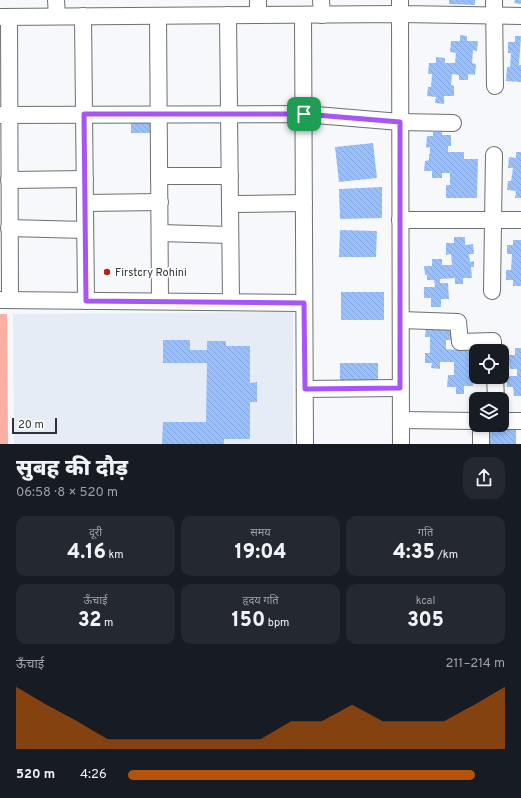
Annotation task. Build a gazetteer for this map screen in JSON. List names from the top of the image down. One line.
{"places":["Firstcry Rohini"],"scale_bar":"20 m","page":{"scale":"20 m","heading":["सुबह की दौड़","06:58 · 8 × 520 m"],"stats":[["दूरी","4.16 km"],["समय","19:04"],["गति","4:35 /km"],["ऊँचाई","32 m"],["हृदय गति","150 bpm"],["kcal","305"]],"chart":["ऊँचाई","211–214 m"],"list":[{"name":"520 m","note":"4:26"}]}}
